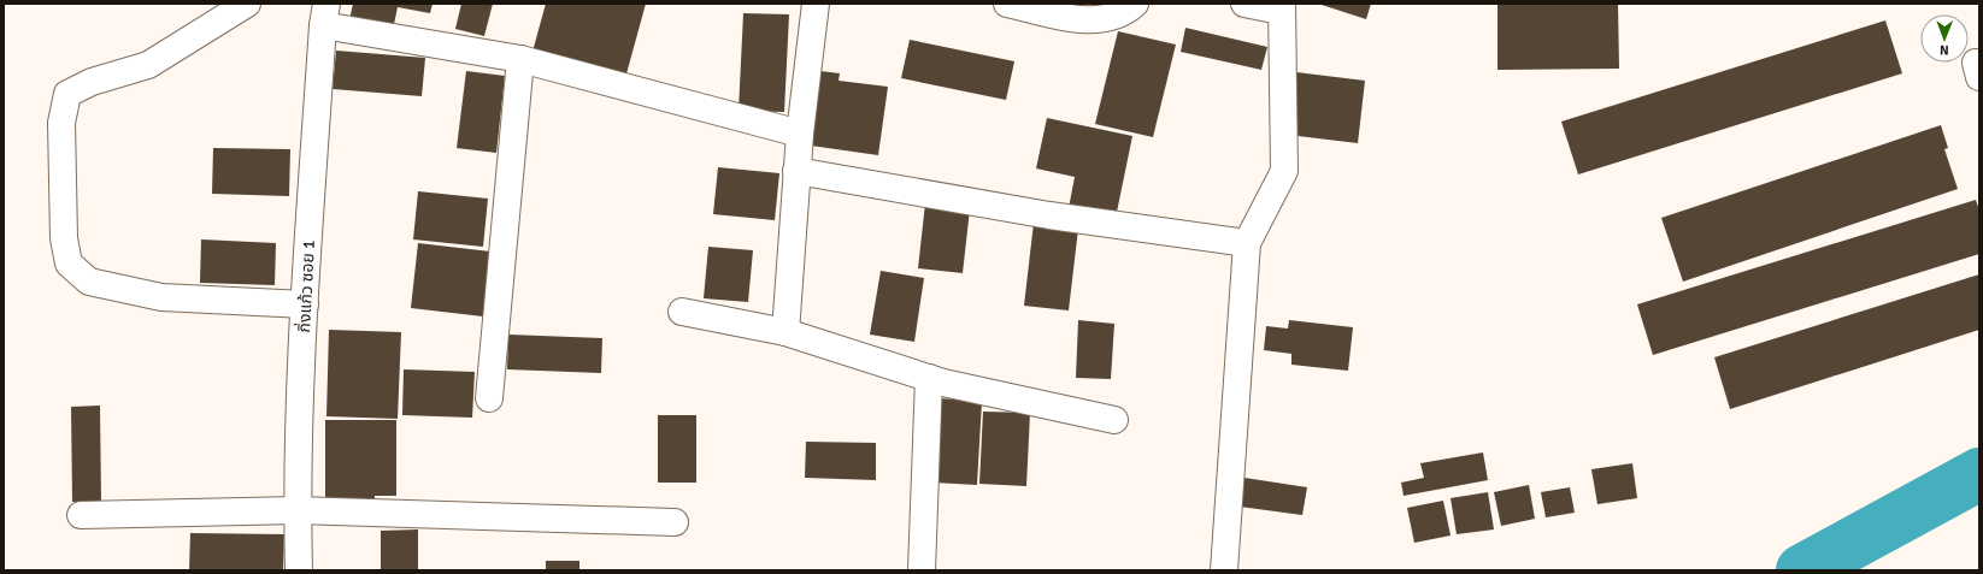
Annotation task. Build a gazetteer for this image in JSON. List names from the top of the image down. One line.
{"streets":{"street":["กิ่งแก้ว ซอย 1"]},"north":"bottom"}
